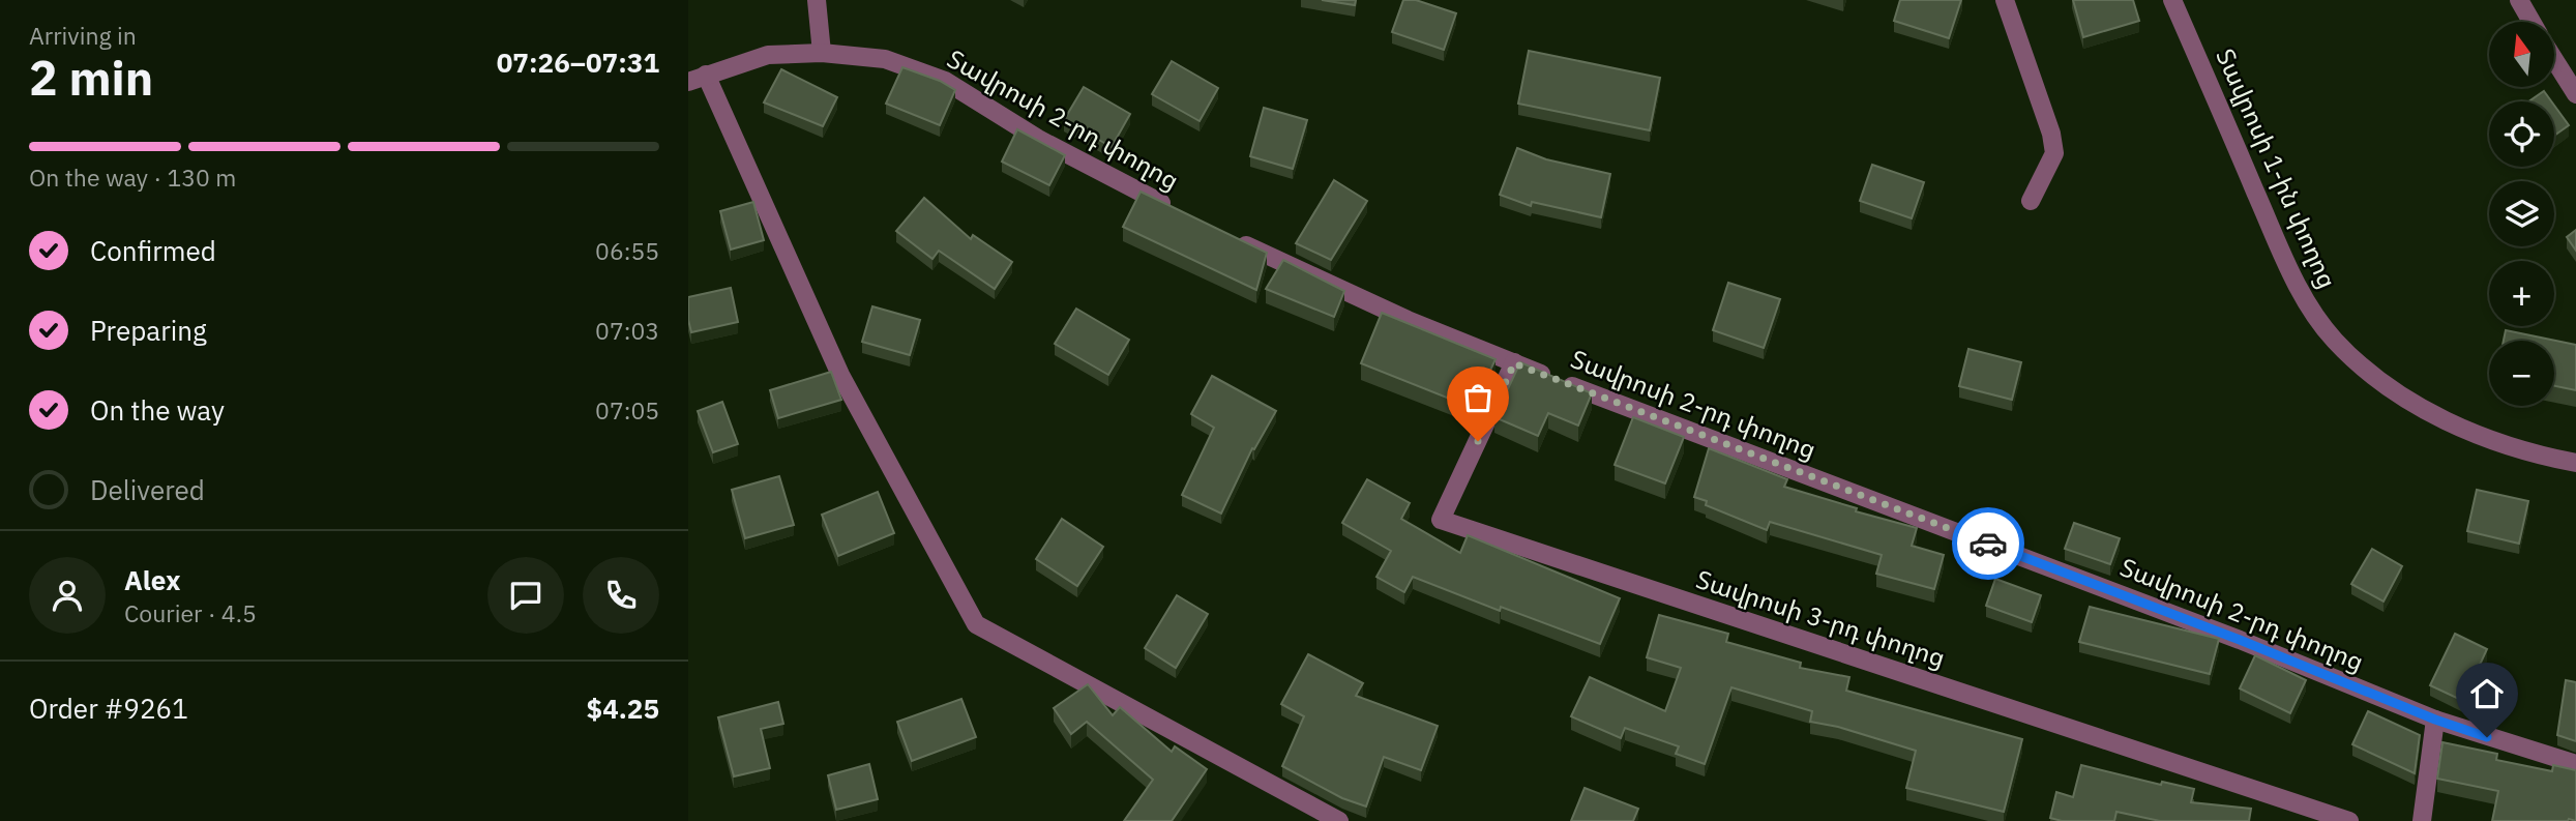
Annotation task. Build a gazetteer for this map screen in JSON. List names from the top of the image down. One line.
{"streets":{"street":["Տավրոսի 2-րդ փողոց","Տավրոսի 1-ին փողոց","Տավրոսի 3-րդ փողոց"]},"crossings":[["Տավրոսի 2-րդ փողոց","Տավրոսի 3-րդ փողոց"]],"north":"top","page":{"heading":["2 min","Arriving in","07:26–07:31"],"panel":["Alex","Courier · 4.5","Order #9261","$4.25"],"map_buttons":["+","−"],"bar":"On the way · 130 m","list":[["Confirmed","06:55"],["Preparing","07:03"],["On the way","07:05"],"Delivered"]}}
